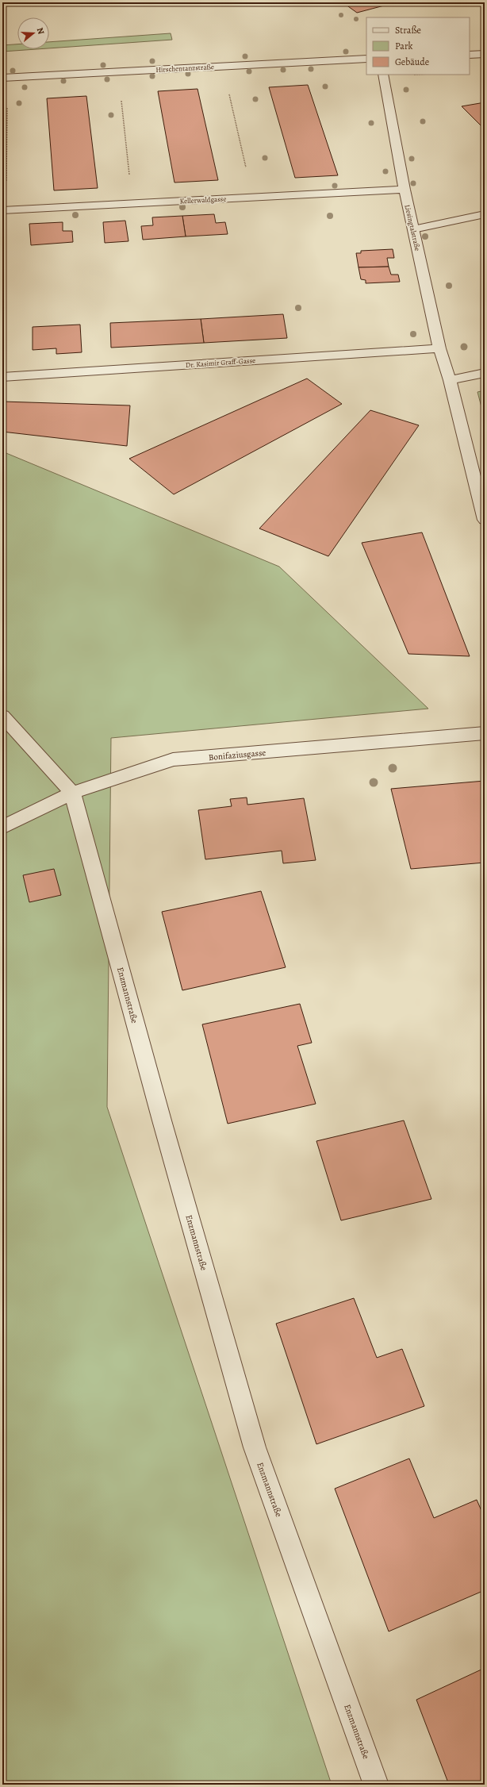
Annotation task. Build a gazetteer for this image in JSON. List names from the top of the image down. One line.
{"streets":{"street":["Hirschentanzstraße","Kellerwaldgasse","Liesingtalstraße","Dr. Kasimir Graff-Gasse","Bonifaziusgasse","Enzmannstraße"]},"crossings":[["Kellerwaldgasse","Liesingtalstraße"],["Liesingtalstraße","Dr. Kasimir Graff-Gasse"],["Bonifaziusgasse","Enzmannstraße"]],"legend":["Straße","Park","Gebäude"],"north":"right"}
